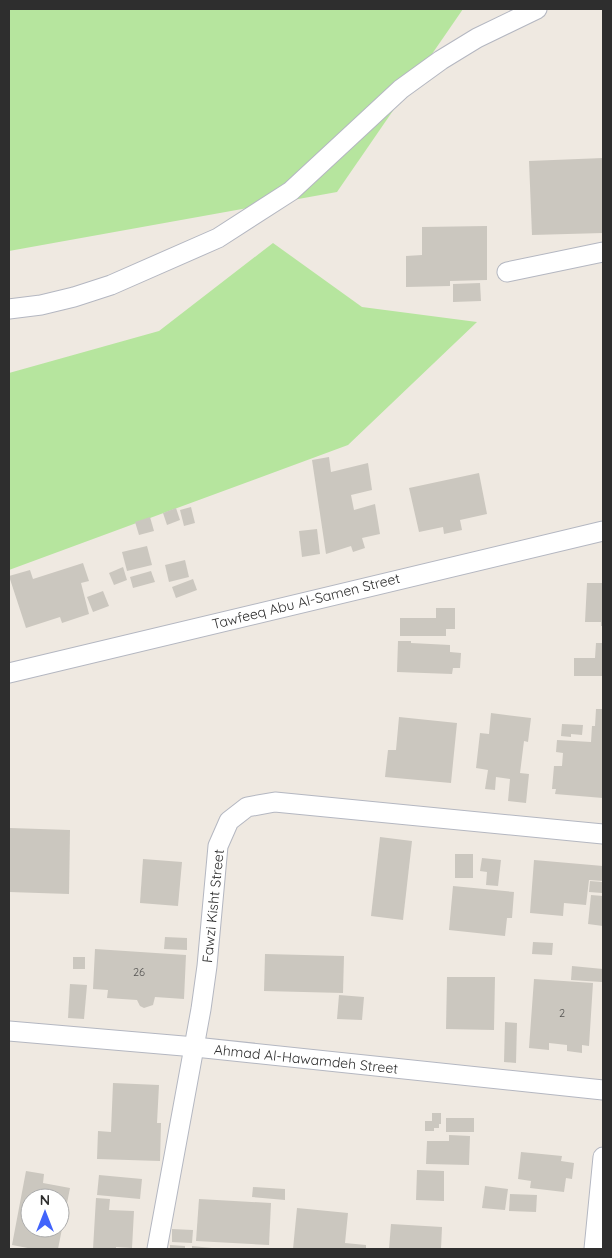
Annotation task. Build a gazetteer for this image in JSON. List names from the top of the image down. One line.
{"streets":{"street":["Tawfeeq Abu Al-Samen Street","Fawzi Kisht Street","Ahmad Al-Hawamdeh Street"]},"crossings":[["Fawzi Kisht Street","Ahmad Al-Hawamdeh Street"]],"house_numbers":["26","2"],"north":"top"}
